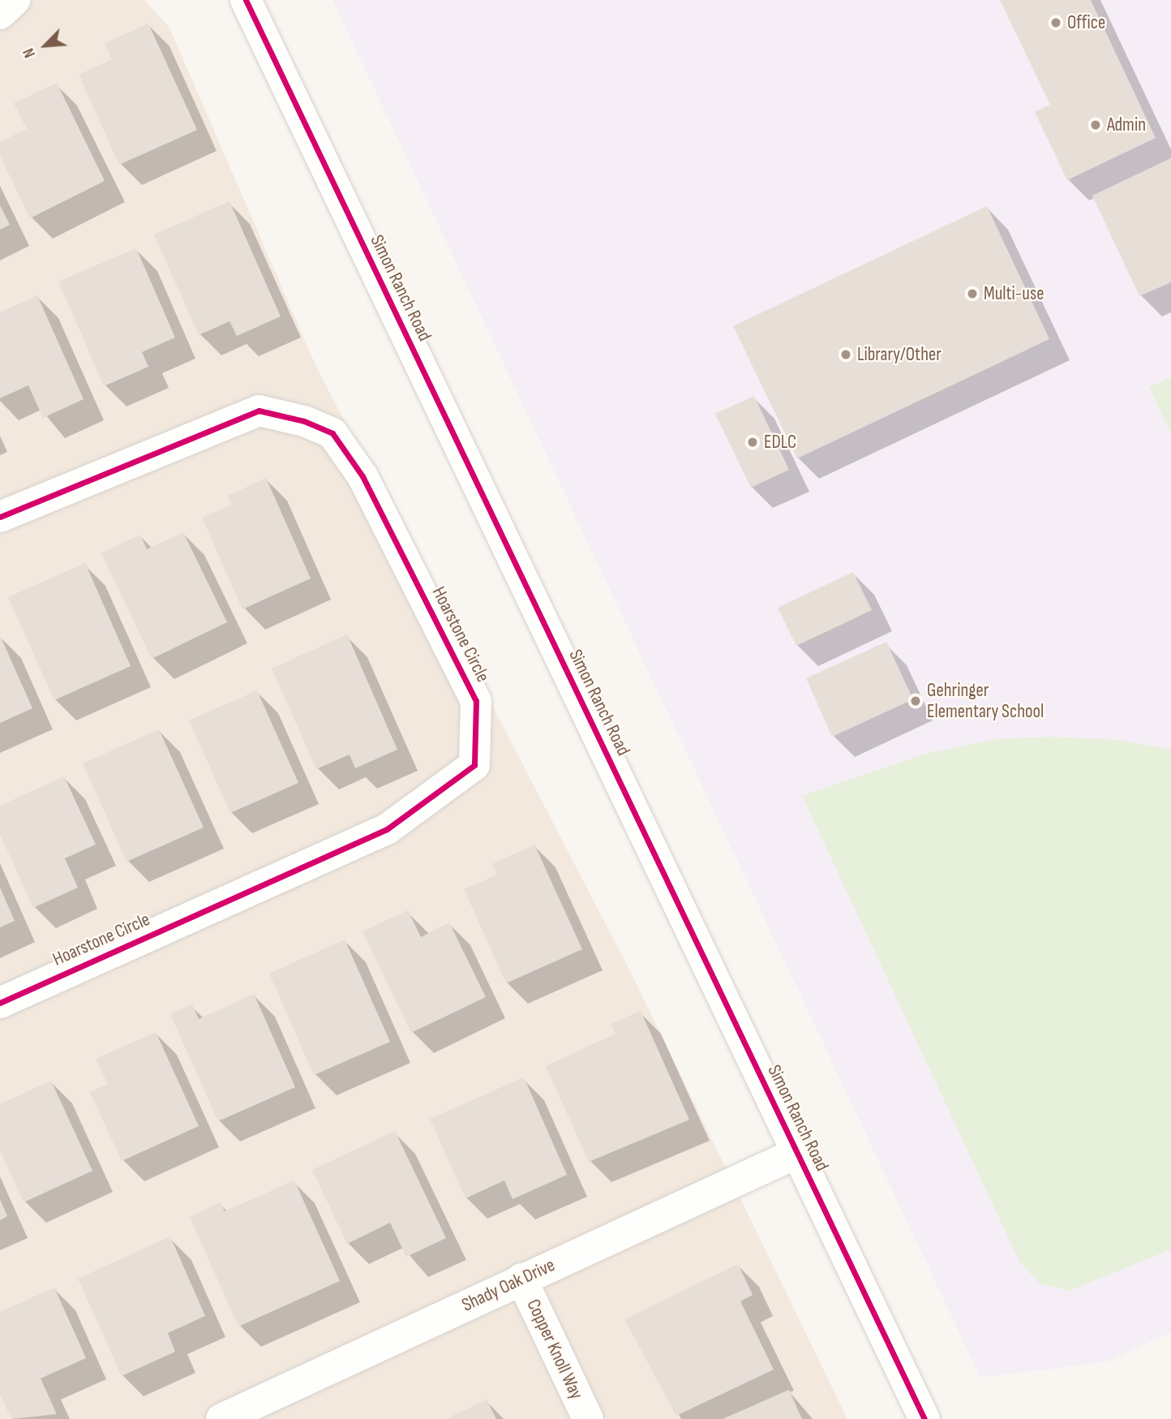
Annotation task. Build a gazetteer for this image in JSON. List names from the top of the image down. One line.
{"streets":{"street":["Simon Ranch Road","Hoarstone Circle","Shady Oak Drive","Copper Knoll Way"]},"crossings":[["Simon Ranch Road","Shady Oak Drive"],["Shady Oak Drive","Copper Knoll Way"]],"places":["Office","Admin","Multi-use","Library/Other","EDLC","Gehringer Elementary School"],"north":"bottom left"}
